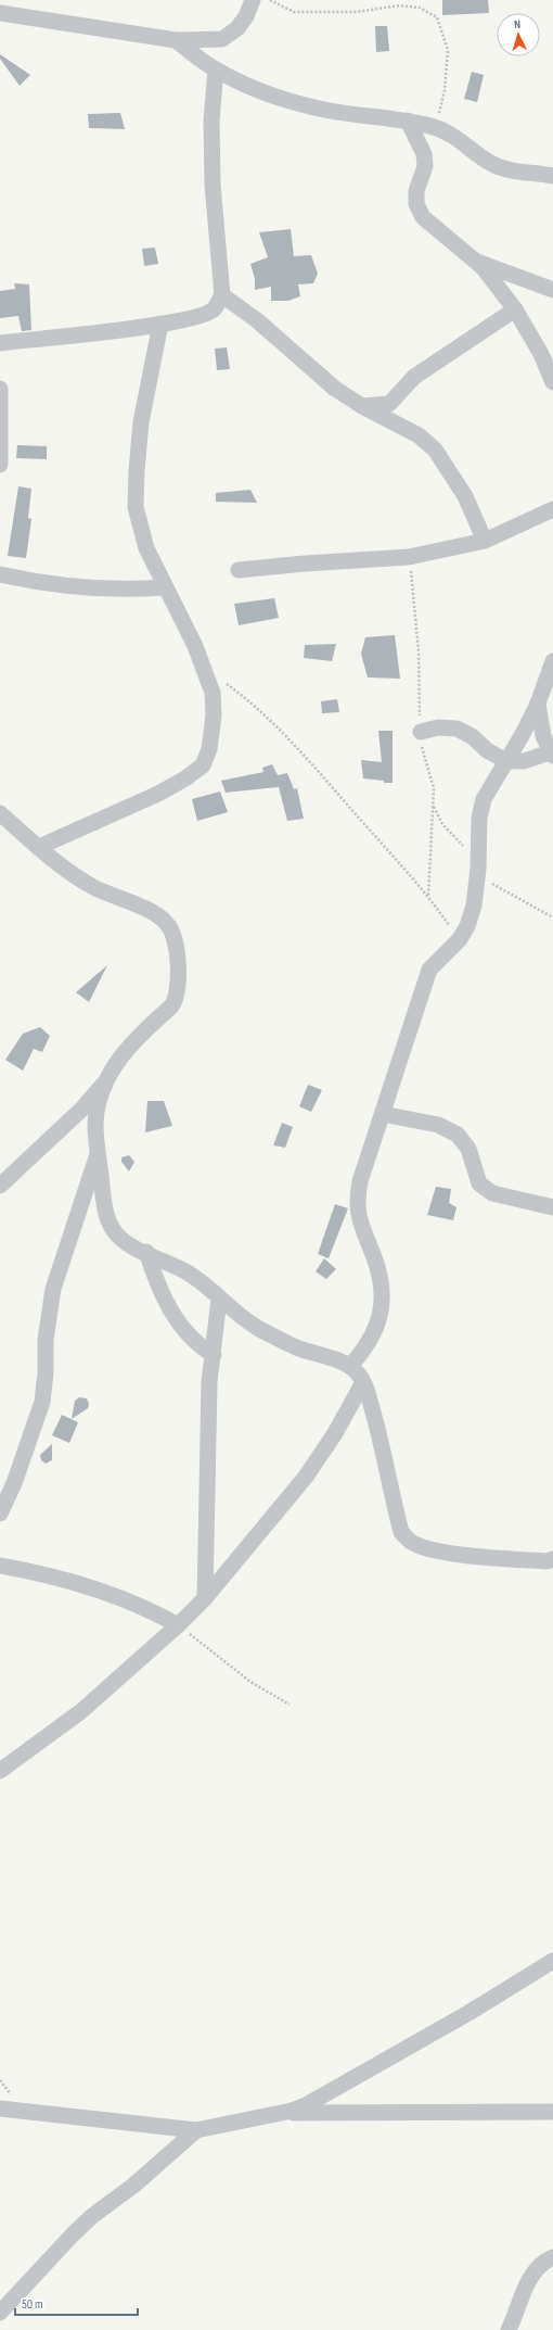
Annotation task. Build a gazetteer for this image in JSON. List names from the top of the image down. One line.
{"scale_bar":"50 m","north":"top"}
